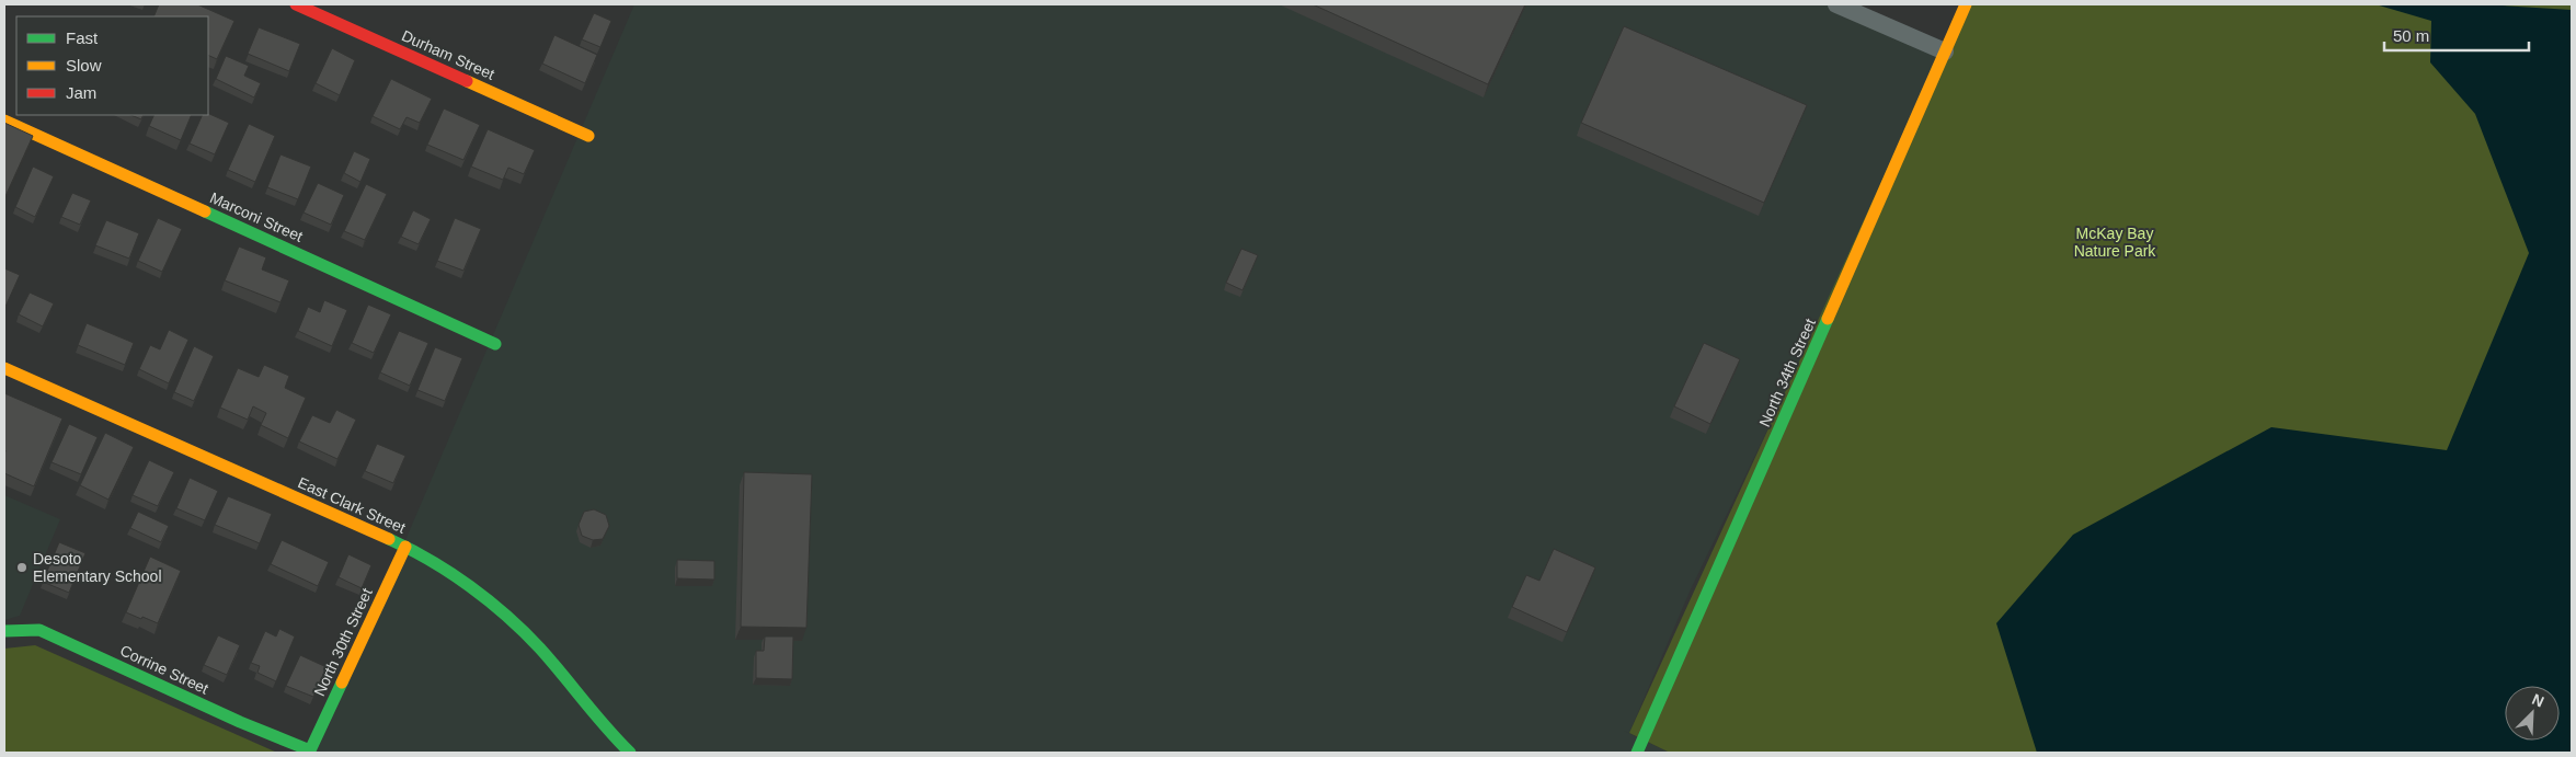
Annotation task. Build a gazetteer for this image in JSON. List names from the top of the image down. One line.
{"streets":{"street":["Durham Street","Marconi Street","North 34th Street","East Clark Street","North 30th Street","Corrine Street"]},"crossings":[["East Clark Street","North 30th Street"],["North 30th Street","Corrine Street"]],"parks":["McKay Bay Nature Park"],"places":["Desoto Elementary School"],"legend":["Fast","Slow","Jam"],"scale_bar":"50 m","north":"top right"}
